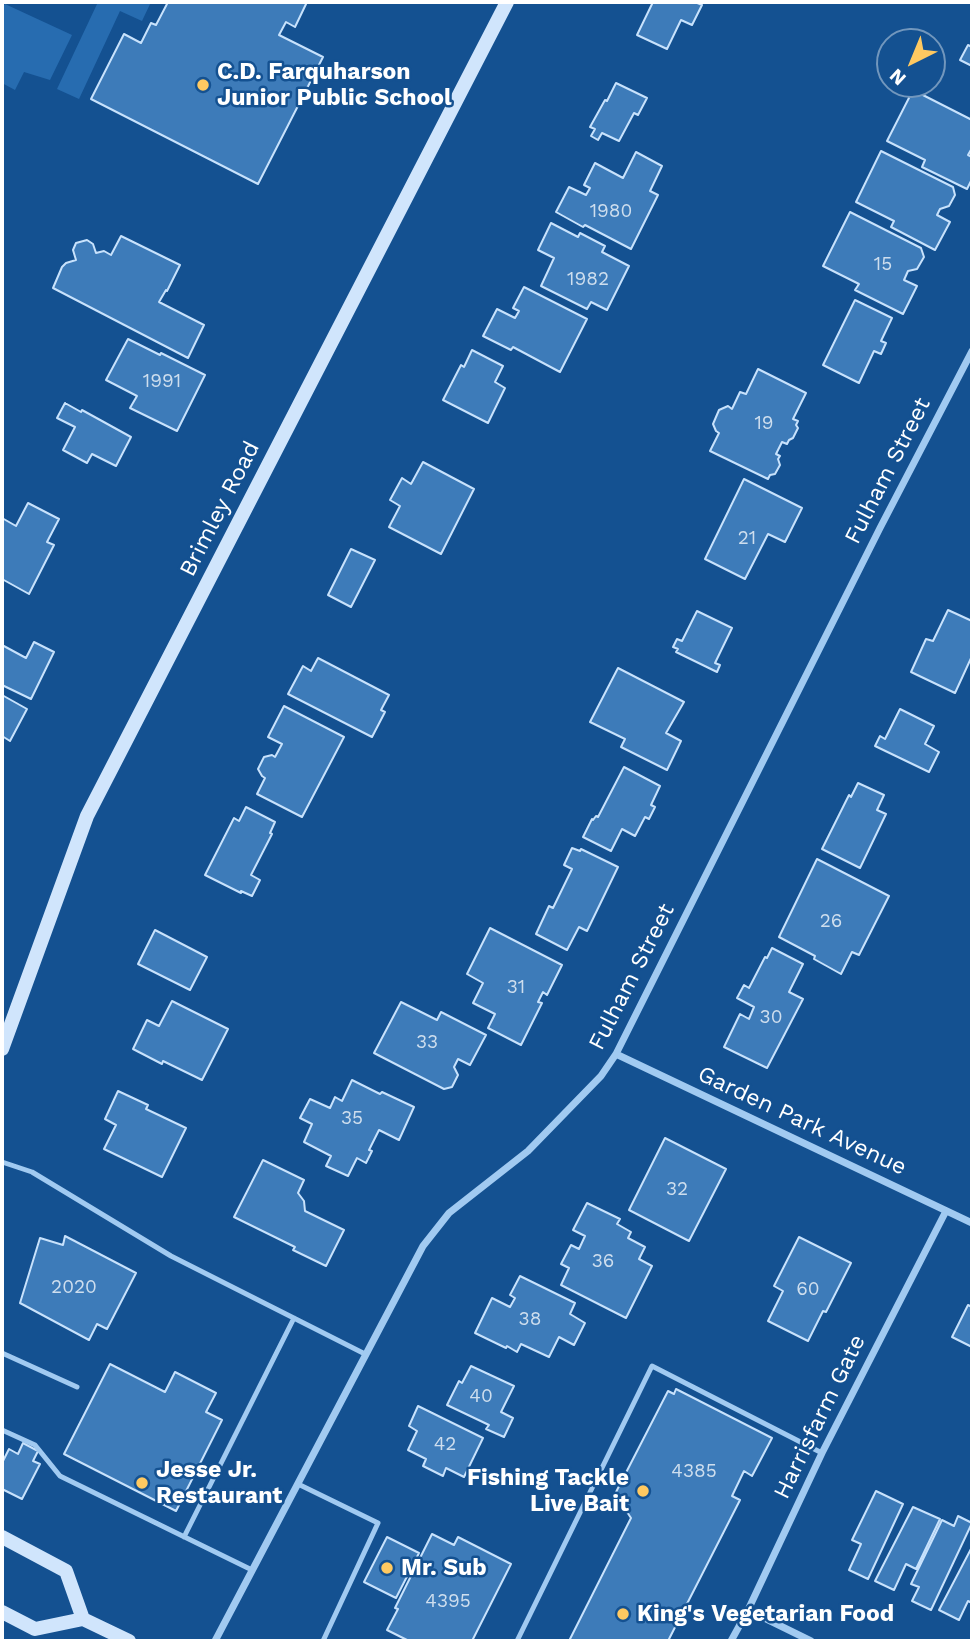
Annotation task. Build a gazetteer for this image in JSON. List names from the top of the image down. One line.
{"streets":{"main road":["Brimley Road"],"street":["Fulham Street","Garden Park Avenue","Harrisfarm Gate"]},"crossings":[["Fulham Street","Garden Park Avenue"],["Garden Park Avenue","Harrisfarm Gate"]],"places":["C.D. Farquharson Junior Public School","Jesse Jr. Restaurant","Fishing Tackle Live Bait","Mr. Sub","King's Vegetarian Food"],"house_numbers":["1980","15","1982","1991","19","21","26","31","30","33","35","32","36","2020","60","38","40","42","4385","4395"],"north":"bottom left"}
